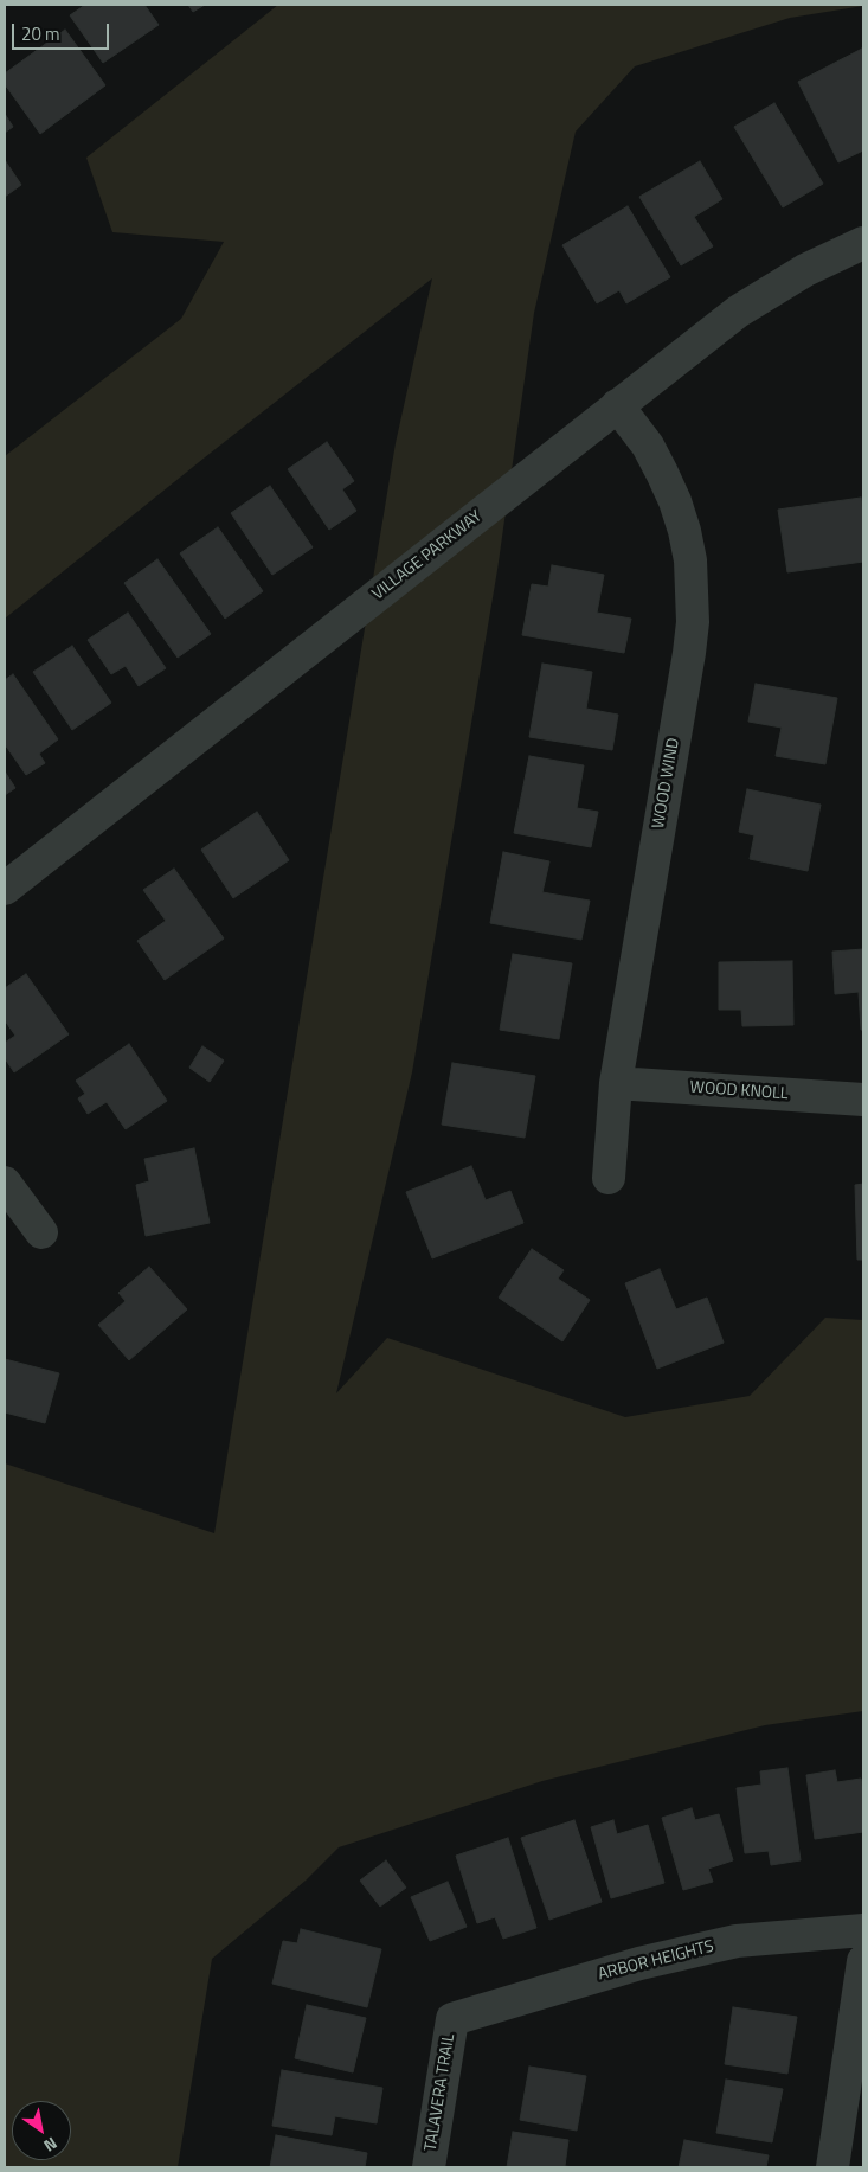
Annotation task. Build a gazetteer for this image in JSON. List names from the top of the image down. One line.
{"streets":{"street":["VILLAGE PARKWAY","WOOD WIND","WOOD KNOLL","ARBOR HEIGHTS","TALAVERA TRAIL"]},"crossings":[["VILLAGE PARKWAY","WOOD WIND"],["WOOD WIND","WOOD KNOLL"],["ARBOR HEIGHTS","TALAVERA TRAIL"]],"scale_bar":"20 m","north":"bottom right"}
